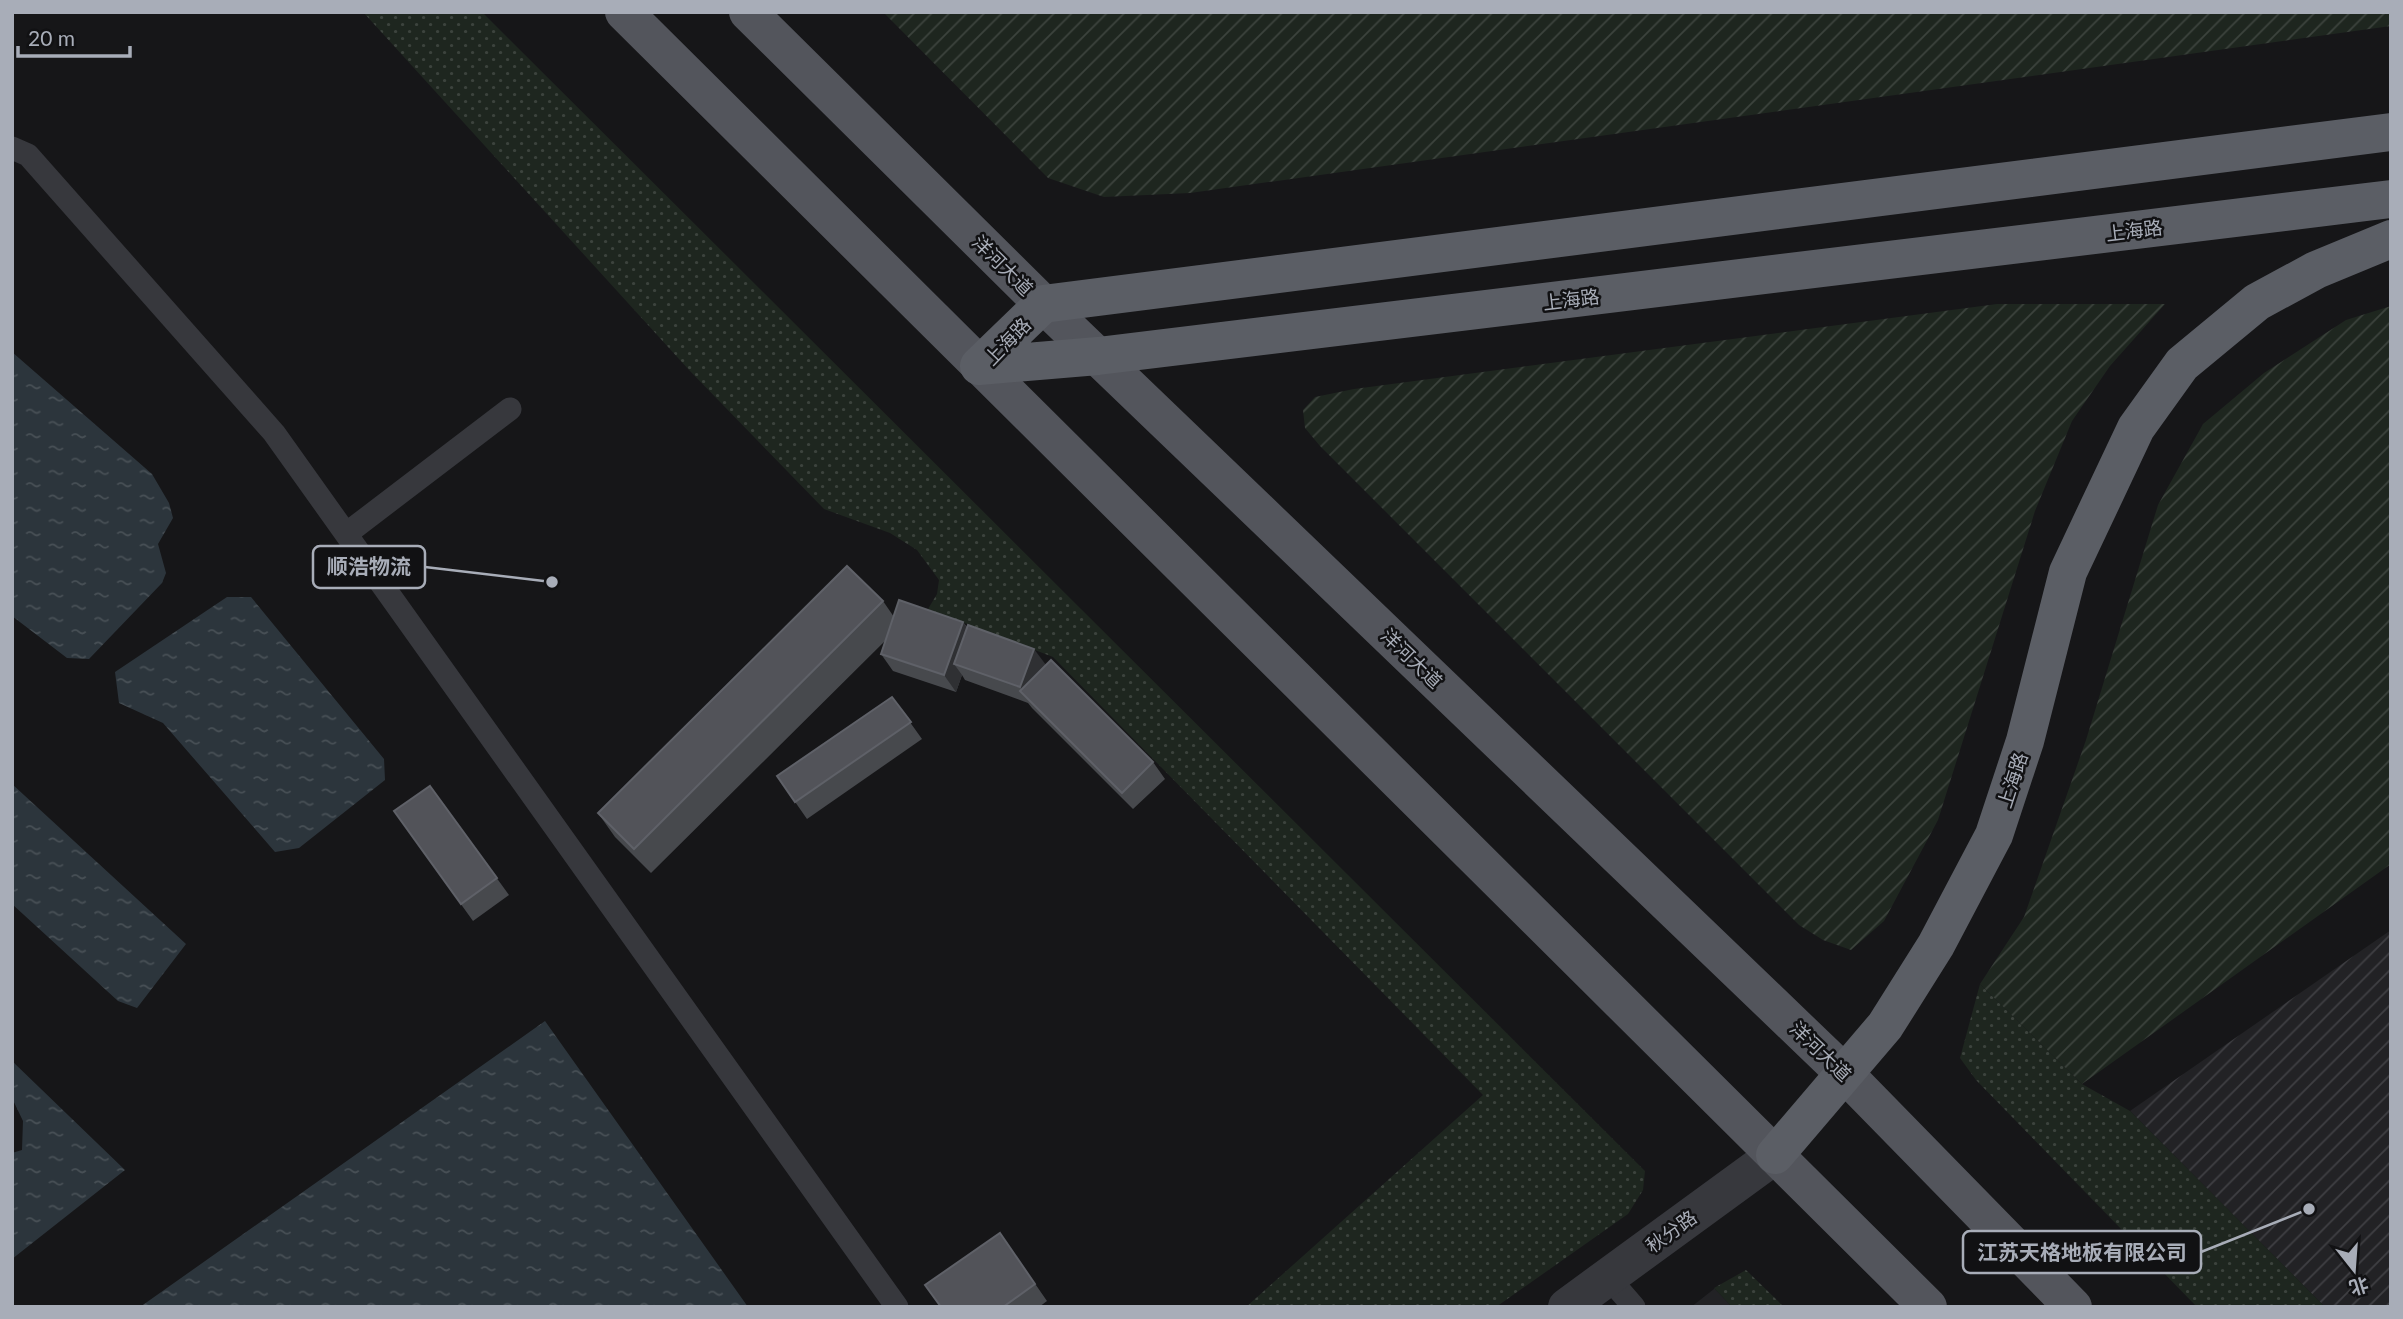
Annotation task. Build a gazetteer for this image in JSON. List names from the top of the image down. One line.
{"streets":{"highway":["上海路"],"main road":["洋河大道"],"street":["秋分路"]},"crossings":[["上海路","洋河大道"],["上海路","秋分路"]],"places":["顺浩物流","江苏天格地板有限公司"],"scale_bar":"20 m","north":"bottom"}
